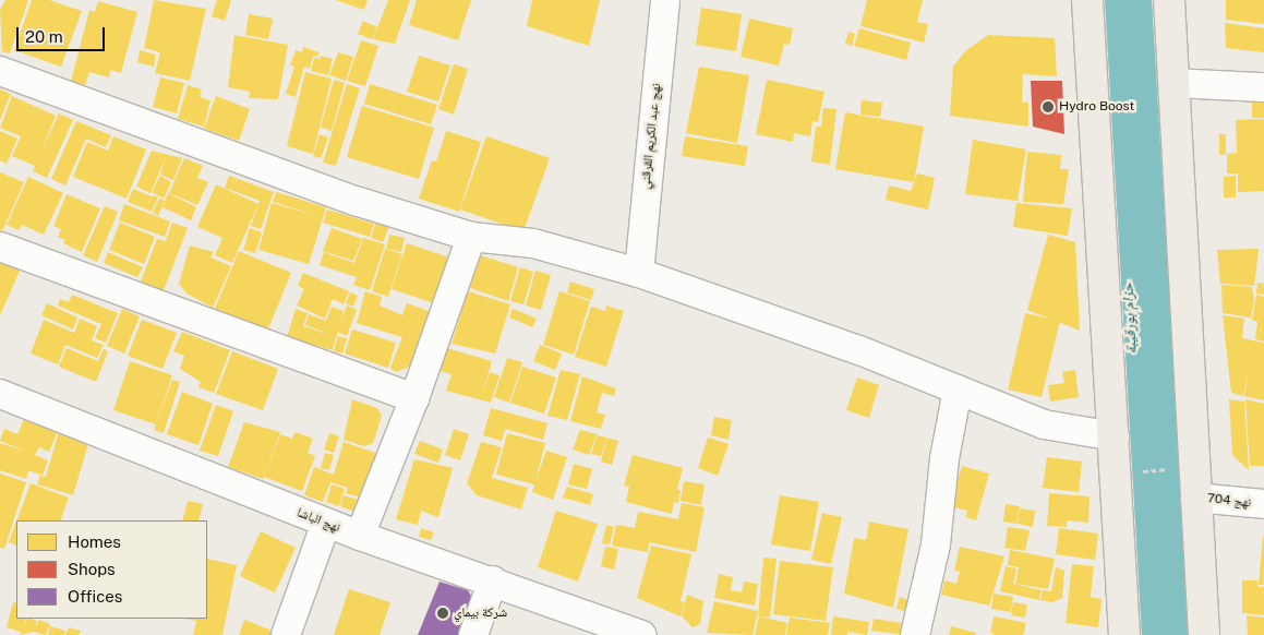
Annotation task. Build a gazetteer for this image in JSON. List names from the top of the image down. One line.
{"streets":{"street":["نهج عبد الكريم القرقني","نهج 704","نهج الباشا"]},"water":["حزام بورقيبة"],"places":["Hydro Boost","شركة بيماي"],"legend":["Homes","Shops","Offices"],"scale_bar":"20 m"}
